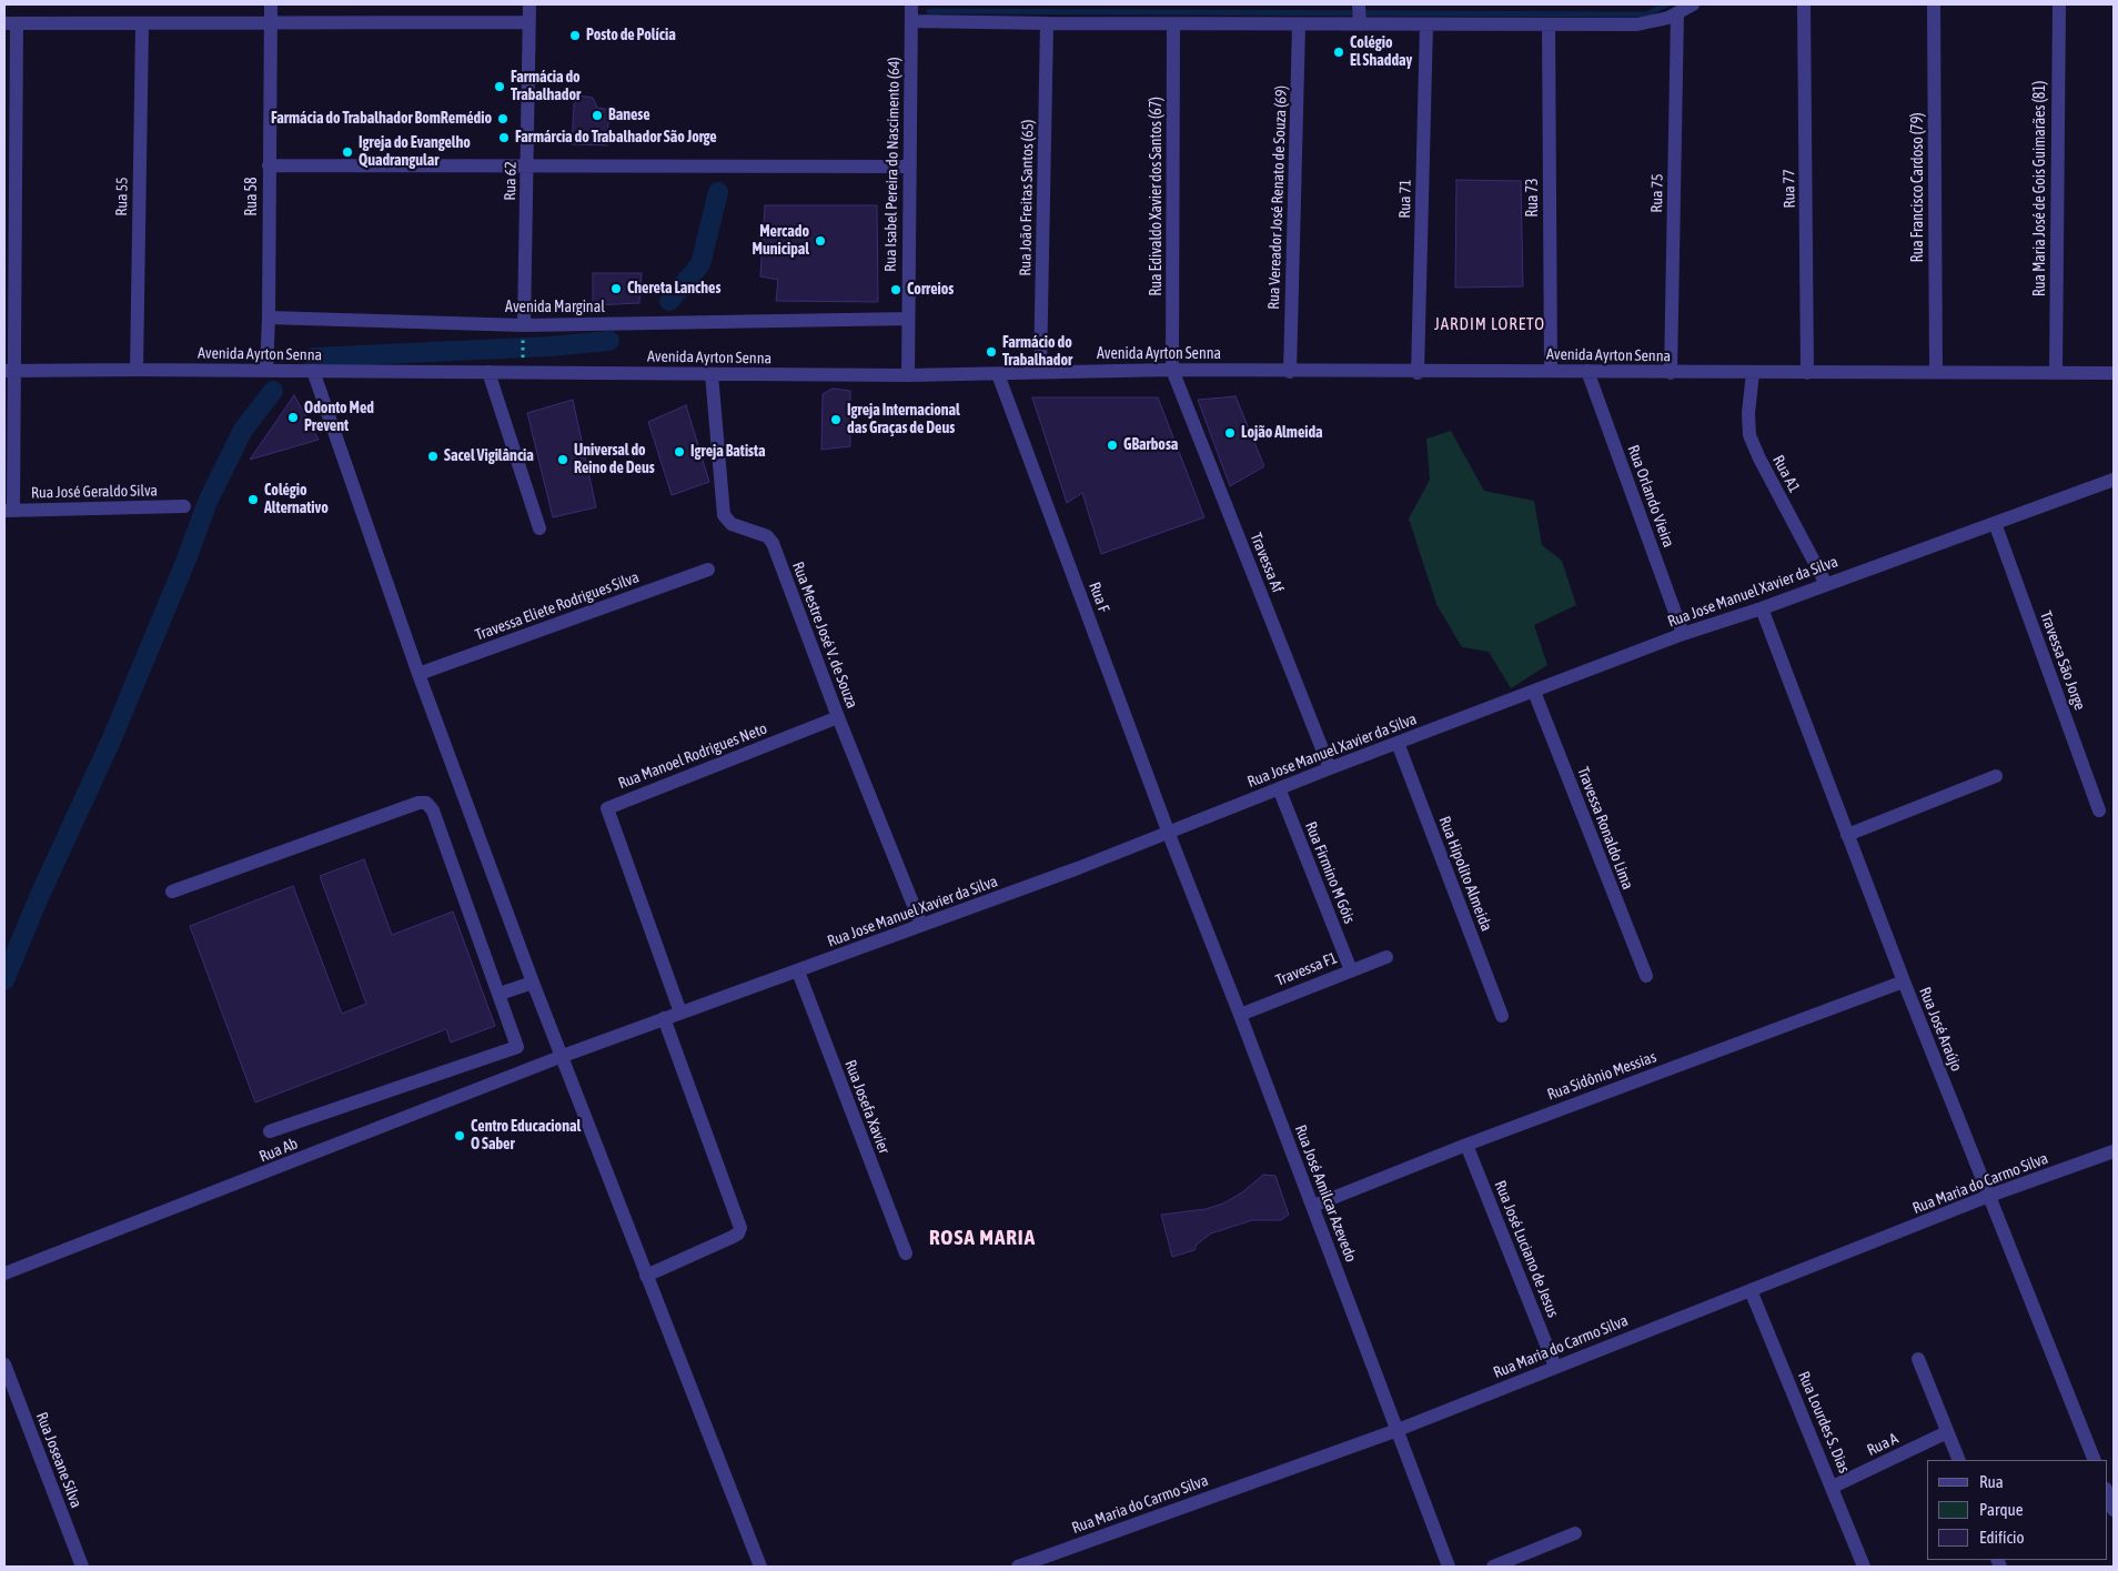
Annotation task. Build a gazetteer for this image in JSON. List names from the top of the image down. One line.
{"streets":{"street":["Rua Isabel Pereira do Nascimento (64)","Rua 62","Rua Francisco Cardoso (79)","Rua 77","Rua Maria José de Gois Guimarães (81)","Rua 75","Rua 55","Rua 58","Rua Edivaldo Xavier dos Santos (67)","Rua João Freitas Santos (65)","Rua Vereador José Renato de Souza (69)","Rua 73","Rua 71","Avenida Marginal","Avenida Ayrton Senna","Rua A1","Rua José Geraldo Silva","Rua Orlando Vieira","Travessa Af","Rua Jose Manuel Xavier da Silva","Rua F","Travessa Eliete Rodrigues Silva","Rua Mestre José V. de Souza","Travessa São Jorge","Rua Manoel Rodrigues Neto","Travessa Ronaldo Lima","Rua Firmino M Góis","Rua Hipolito Almeida","Travessa F1","Rua José Araújo","Rua Sidônio Messias","Rua Josefa Xavier","Rua Ab","Rua Maria do Carmo Silva","Rua José Amilcar Azevedo","Rua José Luciano de Jesus","Rua Lourdes S. Dias","Rua A","Rua Joseane Silva"]},"crossings":[["Rua Isabel Pereira do Nascimento (64)","Avenida Marginal"],["Rua Isabel Pereira do Nascimento (64)","Avenida Ayrton Senna"],["Rua 62","Avenida Marginal"],["Rua Francisco Cardoso (79)","Avenida Ayrton Senna"],["Rua 77","Avenida Ayrton Senna"],["Rua Maria José de Gois Guimarães (81)","Avenida Ayrton Senna"],["Rua 75","Avenida Ayrton Senna"],["Rua 55","Avenida Ayrton Senna"],["Rua 58","Avenida Marginal"],["Rua 58","Avenida Ayrton Senna"],["Rua Edivaldo Xavier dos Santos (67)","Avenida Ayrton Senna"],["Rua Edivaldo Xavier dos Santos (67)","Travessa Af"],["Rua João Freitas Santos (65)","Avenida Ayrton Senna"],["Rua Vereador José Renato de Souza (69)","Avenida Ayrton Senna"],["Rua 73","Avenida Ayrton Senna"],["Rua 71","Avenida Ayrton Senna"],["Avenida Ayrton Senna","Rua A1"],["Avenida Ayrton Senna","Rua Orlando Vieira"],["Avenida Ayrton Senna","Travessa Af"],["Avenida Ayrton Senna","Rua F"],["Avenida Ayrton Senna","Rua Mestre José V. de Souza"],["Rua A1","Rua Jose Manuel Xavier da Silva"],["Rua Orlando Vieira","Rua Jose Manuel Xavier da Silva"],["Travessa Af","Rua Jose Manuel Xavier da Silva"],["Rua Jose Manuel Xavier da Silva","Rua F"],["Rua Jose Manuel Xavier da Silva","Rua Mestre José V. de Souza"],["Rua Jose Manuel Xavier da Silva","Travessa São Jorge"],["Rua Jose Manuel Xavier da Silva","Rua Manoel Rodrigues Neto"],["Rua Jose Manuel Xavier da Silva","Travessa Ronaldo Lima"],["Rua Jose Manuel Xavier da Silva","Rua Firmino M Góis"],["Rua Jose Manuel Xavier da Silva","Rua Hipolito Almeida"],["Rua Jose Manuel Xavier da Silva","Rua José Araújo"],["Rua Jose Manuel Xavier da Silva","Rua Josefa Xavier"],["Rua Jose Manuel Xavier da Silva","Rua Ab"],["Rua Jose Manuel Xavier da Silva","Rua José Amilcar Azevedo"],["Rua F","Rua José Amilcar Azevedo"],["Rua Mestre José V. de Souza","Rua Manoel Rodrigues Neto"],["Rua Firmino M Góis","Travessa F1"],["Travessa F1","Rua José Amilcar Azevedo"],["Rua José Araújo","Rua Sidônio Messias"],["Rua José Araújo","Rua Maria do Carmo Silva"],["Rua Sidônio Messias","Rua José Amilcar Azevedo"],["Rua Sidônio Messias","Rua José Luciano de Jesus"],["Rua Maria do Carmo Silva","Rua José Amilcar Azevedo"],["Rua Maria do Carmo Silva","Rua José Luciano de Jesus"],["Rua Maria do Carmo Silva","Rua Lourdes S. Dias"],["Rua Lourdes S. Dias","Rua A"]],"districts":["JARDIM LORETO","ROSA MARIA"],"places":["Posto de Polícia","Colégio El Shadday","Farmácia do Trabalhador","Banese","Farmácia do Trabalhador BomRemédio","Farmárcia do Trabalhador São Jorge","Igreja do Evangelho Quadrangular","Mercado Municipal","Chereta Lanches","Correios","Farmácio do Trabalhador","Odonto Med Prevent","Igreja Internacional das Graças de Deus","Lojão Almeida","GBarbosa","Igreja Batista","Sacel Vigilância","Universal do Reino de Deus","Colégio Alternativo","Centro Educacional O Saber"],"legend":["Rua","Parque","Edifício"]}
